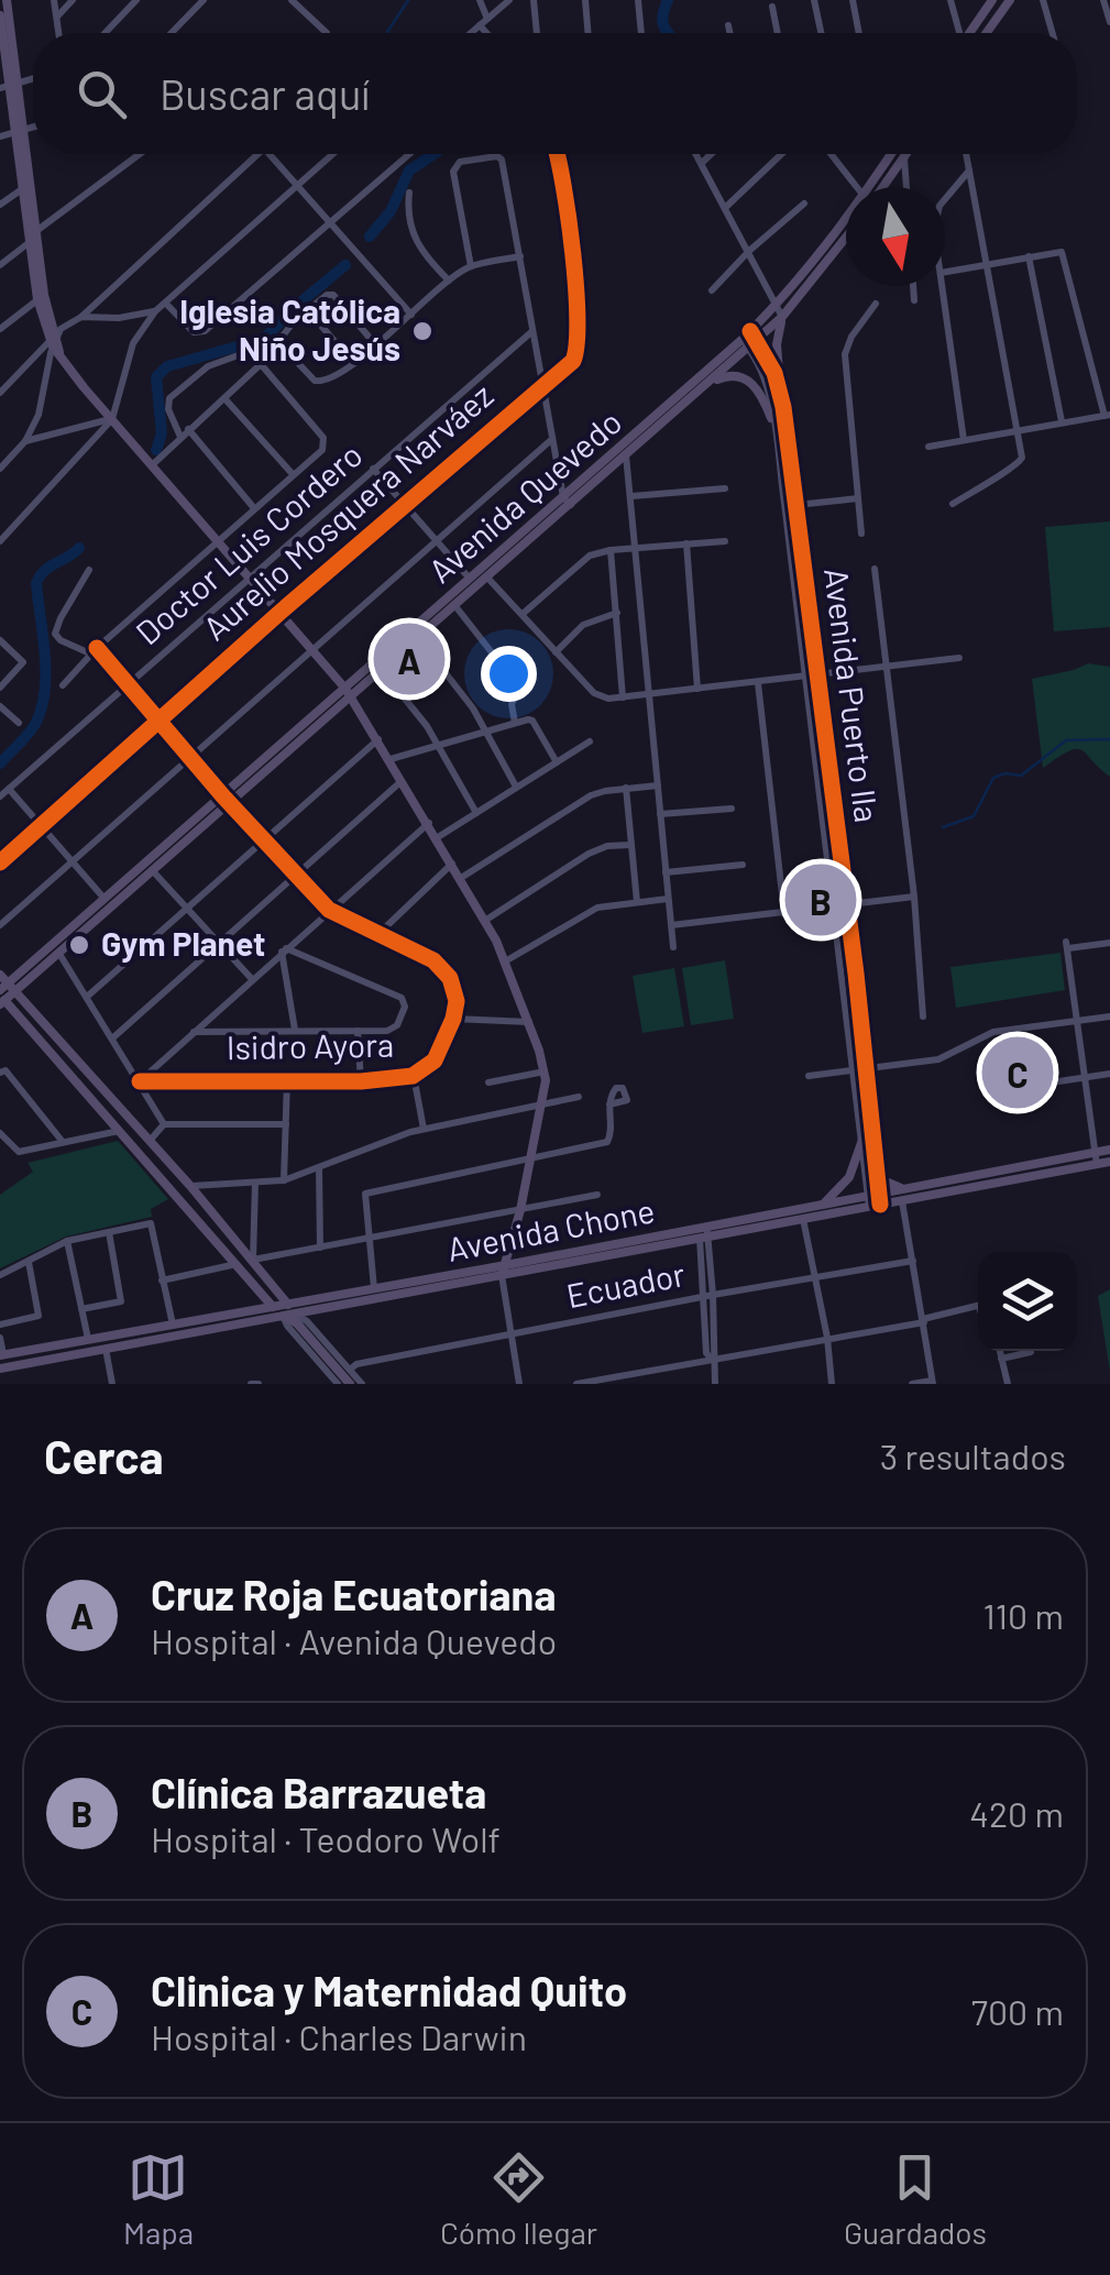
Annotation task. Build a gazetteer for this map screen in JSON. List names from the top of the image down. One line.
{"streets":{"main road":["Avenida Quevedo","Avenida Chone"],"street":["Aurelio Mosquera Narváez","Doctor Luis Cordero","Avenida Puerto Ila","Isidro Ayora","Ecuador"]},"crossings":[["Avenida Quevedo","Avenida Puerto Ila"],["Avenida Puerto Ila","Avenida Chone"]],"places":["Iglesia Católica Niño Jesús","Gym Planet"],"north":"bottom","page":{"search":"Buscar aquí","pins":["A","B","C"],"heading":["Cerca","3 resultados"],"list":[{"mark":"A","name":"Cruz Roja Ecuatoriana","note":"Hospital · Avenida Quevedo","value":"110 m"},{"mark":"B","name":"Clínica Barrazueta","note":"Hospital · Teodoro Wolf","value":"420 m"},{"mark":"C","name":"Clinica y Maternidad Quito","note":"Hospital · Charles Darwin","value":"700 m"}],"nav":["Mapa","Cómo llegar","Guardados"]}}
